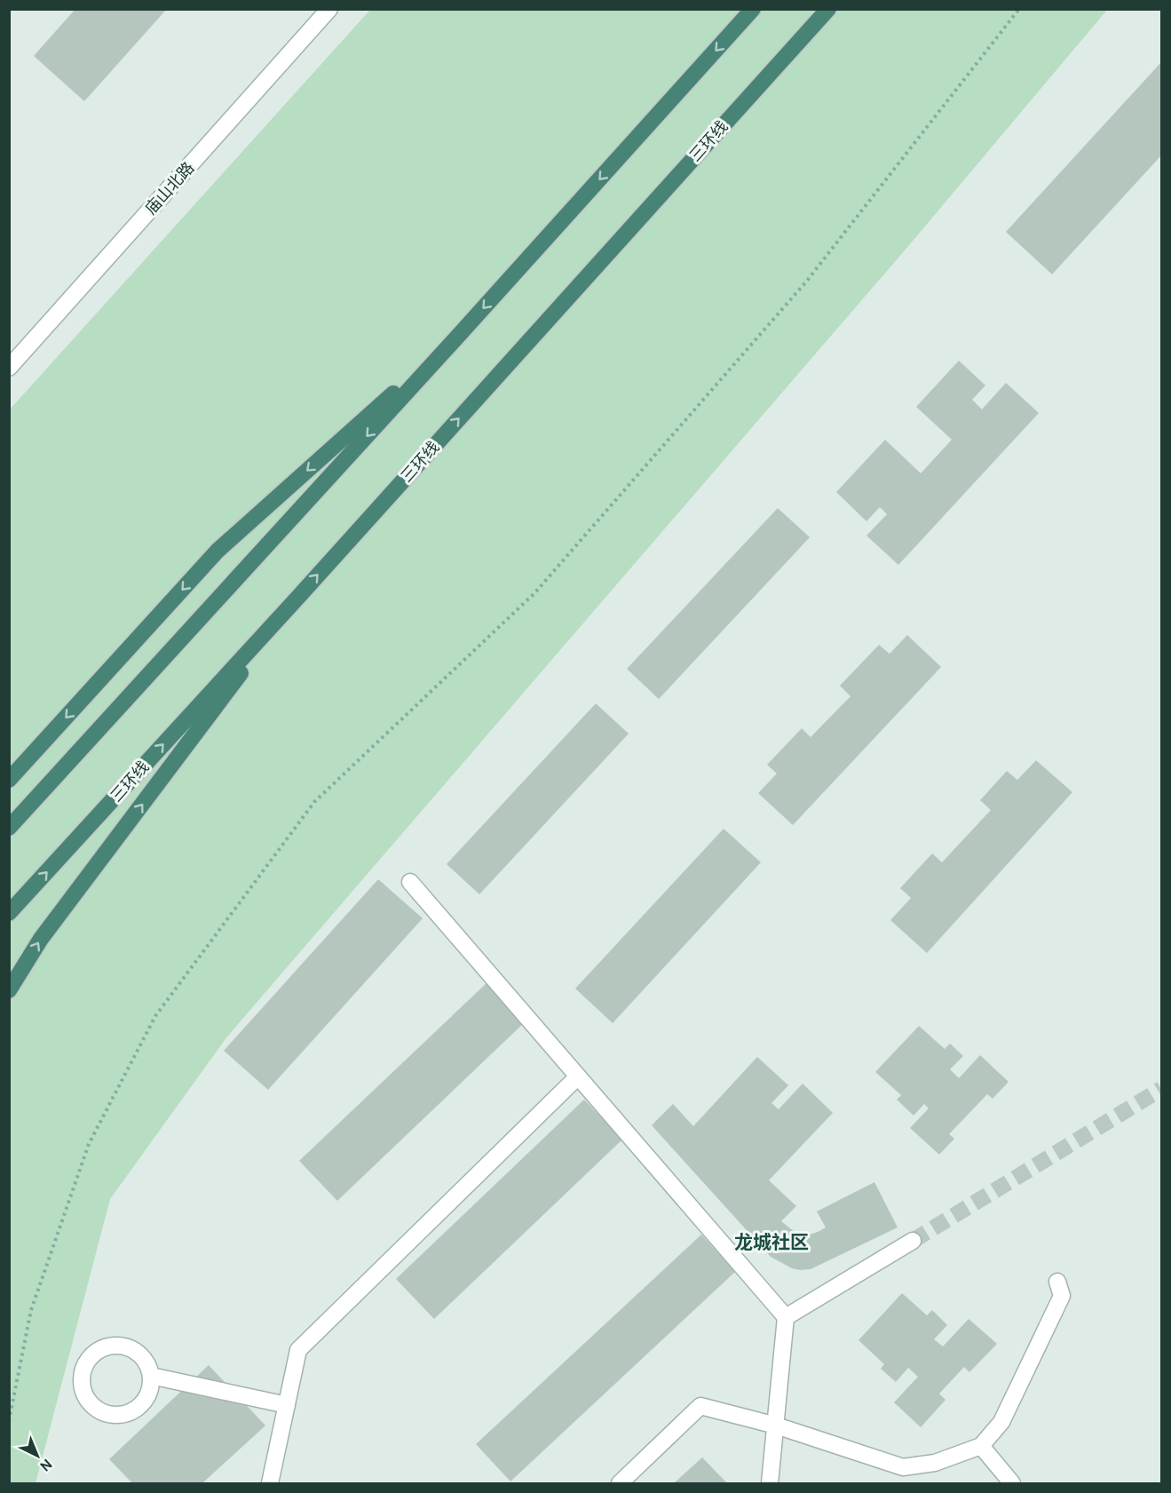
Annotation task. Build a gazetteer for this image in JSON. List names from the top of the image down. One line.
{"streets":{"highway":["三环线"],"street":["庙山北路"]},"districts":["龙城社区"],"north":"bottom right"}
